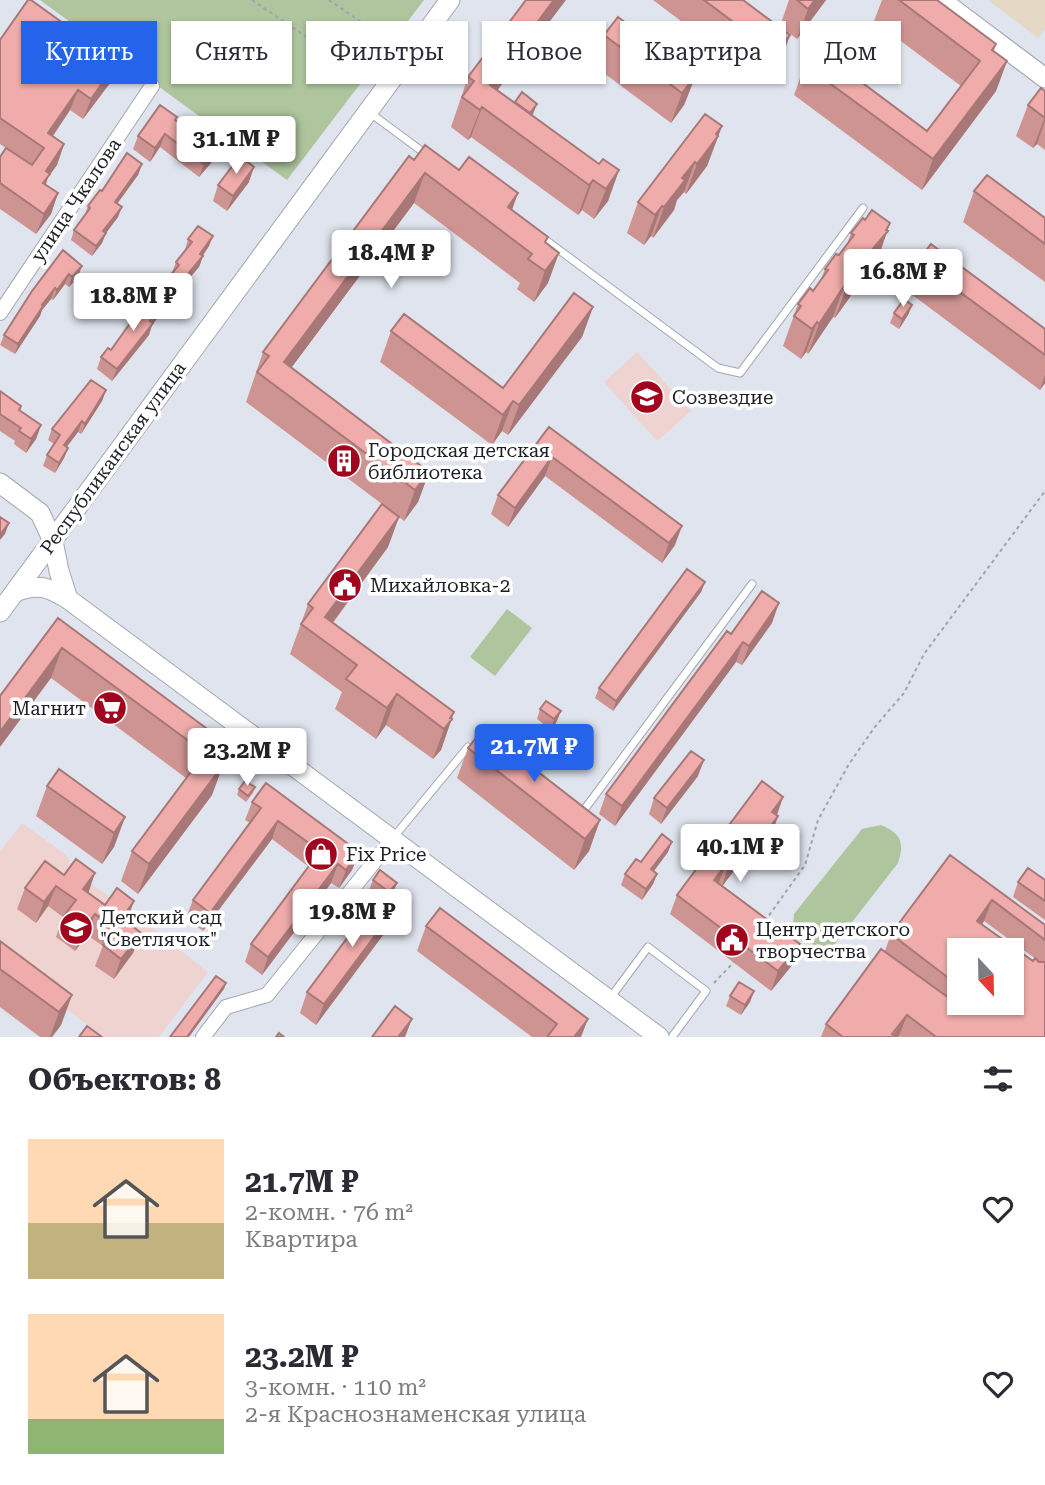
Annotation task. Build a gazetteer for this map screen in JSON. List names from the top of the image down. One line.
{"streets":{"street":["улица Чкалова","Республиканская улица"]},"places":{"school or university":["Созвездие","Детский сад \"Светлячок\""],"building":["Городская детская библиотека"],"public building":["Михайловка-2","Центр детского творчества"],"supermarket":["Магнит"],"shop":["Fix Price"]},"north":"bottom","page":{"chip":["Купить","Снять","Фильтры","Новое","Квартира","Дом"],"price":["31.1M ₽","18.4M ₽","16.8M ₽","18.8M ₽","21.7M ₽","23.2M ₽","40.1M ₽","19.8M ₽"],"heading":"Объектов: 8","list":[{"name":"21.7M ₽","note":"2-комн. · 76 m² · Квартира"},{"name":"23.2M ₽","note":"3-комн. · 110 m² · 2-я Краснознаменская улица"}]}}
